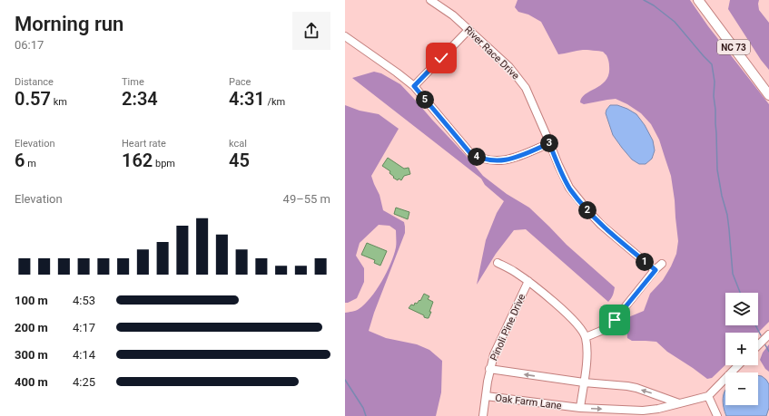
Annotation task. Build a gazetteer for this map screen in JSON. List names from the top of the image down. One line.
{"streets":{"main road":["NC 73"],"street":["River Race Drive","Pinoli Pine Drive","Oak Farm Lane"]},"crossings":[["Pinoli Pine Drive","Oak Farm Lane"]],"page":{"heading":["Morning run","06:17"],"stats":[["Distance","0.57 km"],["Time","2:34"],["Pace","4:31 /km"],["Elevation","6 m"],["Heart rate","162 bpm"],["kcal","45"]],"pins":["5","3","4","2","1"],"chart":["Elevation","49–55 m"],"list":[{"name":"100 m","note":"4:53"},{"name":"200 m","note":"4:17"},{"name":"300 m","note":"4:14"},{"name":"400 m","note":"4:25"}],"map_buttons":["+","−"]}}
